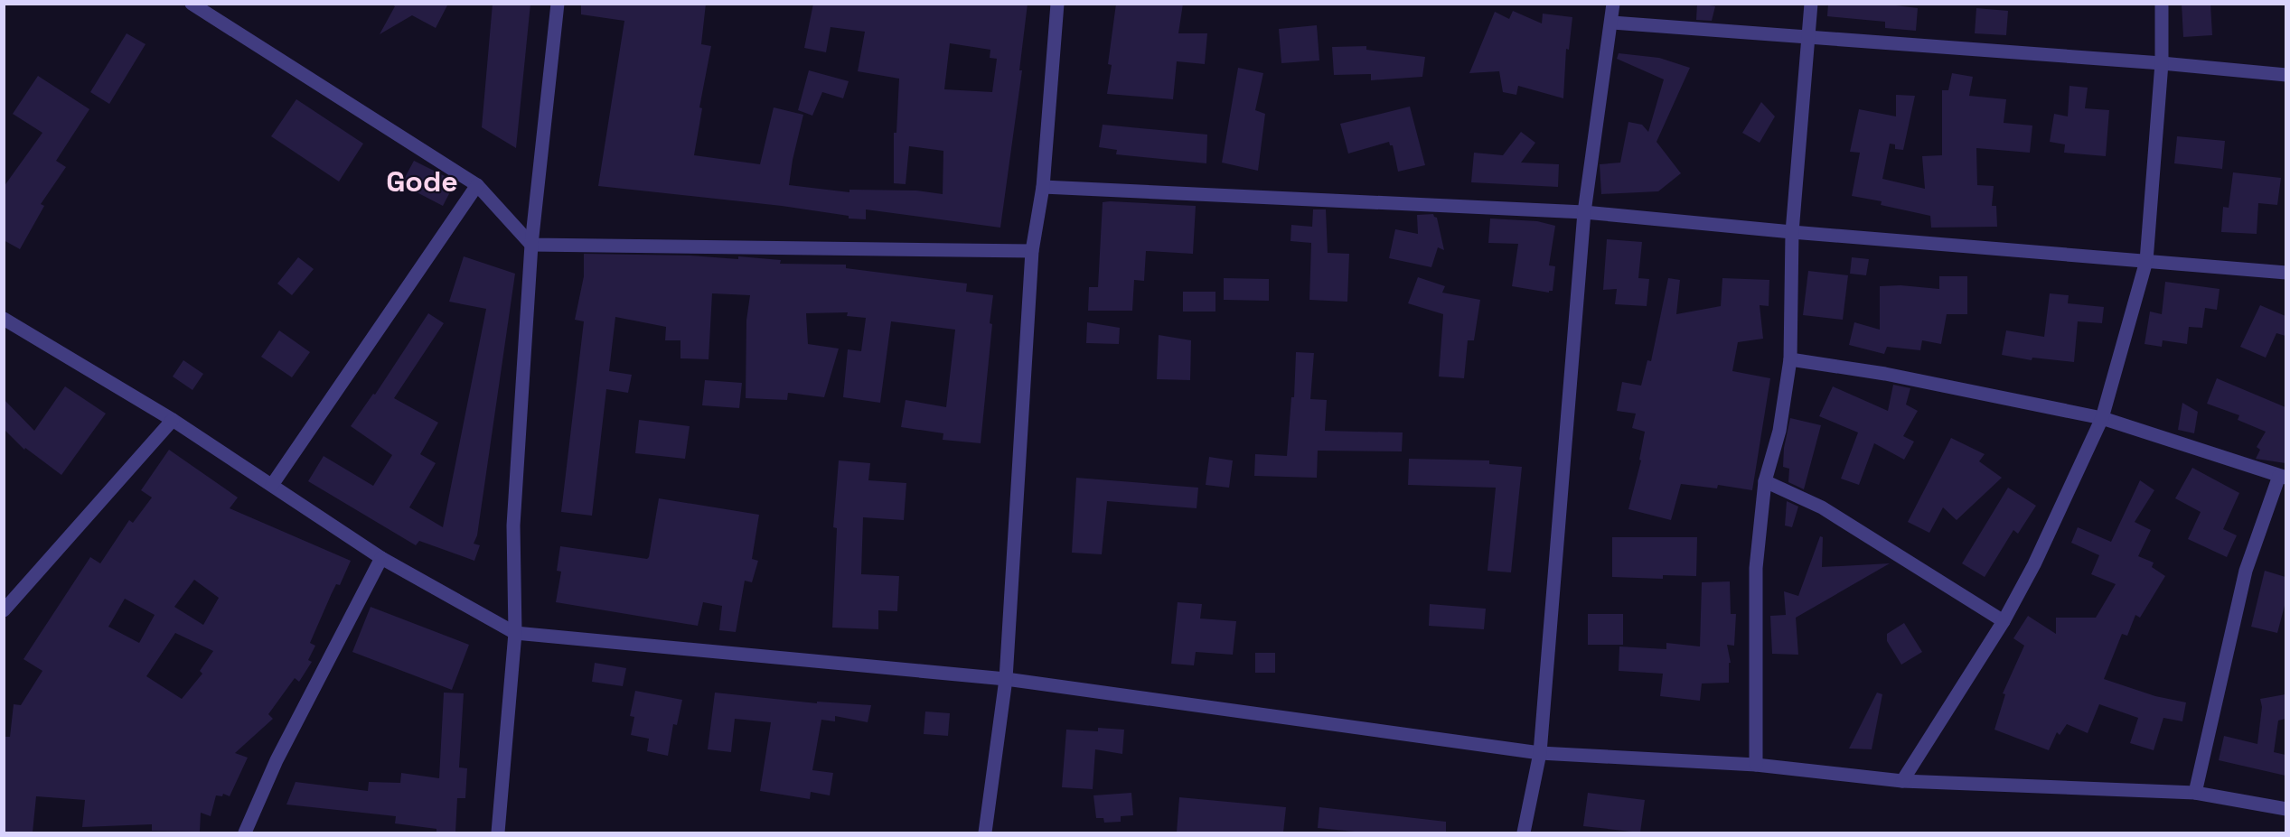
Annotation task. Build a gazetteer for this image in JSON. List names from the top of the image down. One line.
{"districts":["Gode"]}
